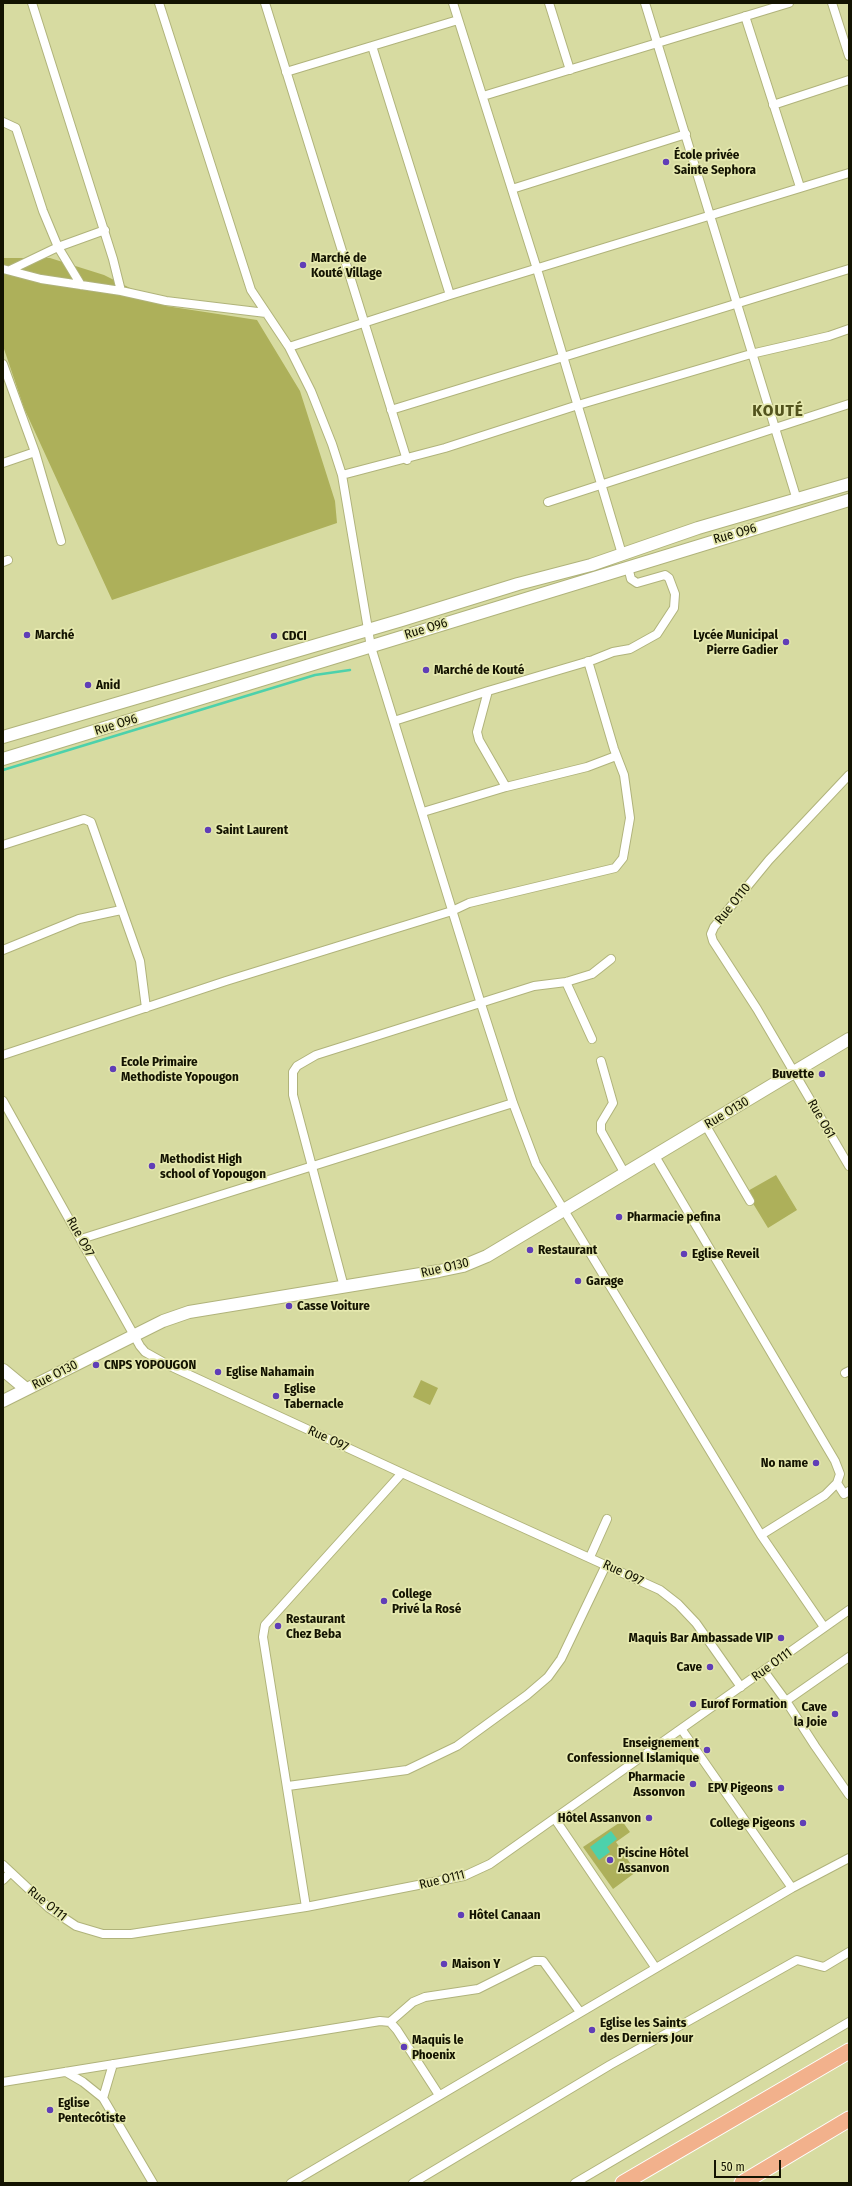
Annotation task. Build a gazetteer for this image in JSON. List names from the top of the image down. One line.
{"streets":{"main road":["Rue O96","Rue O130"],"street":["Rue O110","Rue O61","Rue O97","Rue O111"]},"crossings":[["Rue O110","Rue O130"],["Rue O110","Rue O61"],["Rue O130","Rue O61"],["Rue O130","Rue O97"],["Rue O97","Rue O111"]],"districts":["KOUTÉ"],"places":["École privée Sainte Sephora","Marché de Kouté Village","Marché","CDCI","Lycée Municipal Pierre Gadier","Marché de Kouté","Anid","Saint Laurent","Ecole Primaire Methodiste Yopougon","Buvette","Methodist High school of Yopougon","Pharmacie pefina","Restaurant","Eglise Reveil","Garage","Casse Voiture","CNPS YOPOUGON","Eglise Nahamain","Eglise Tabernacle","No name","College Privé la Rosé","Restaurant Chez Beba","Maquis Bar Ambassade VIP","Cave","Eurof Formation","Cave la Joie","Enseignement Confessionnel Islamique","Pharmacie Assonvon","EPV Pigeons","Hôtel Assanvon","College Pigeons","Piscine Hôtel Assanvon","Hôtel Canaan","Maison Y","Eglise les Saints des Derniers Jour","Maquis le Phoenix","Eglise Pentecôtiste"],"scale_bar":"50 m"}
